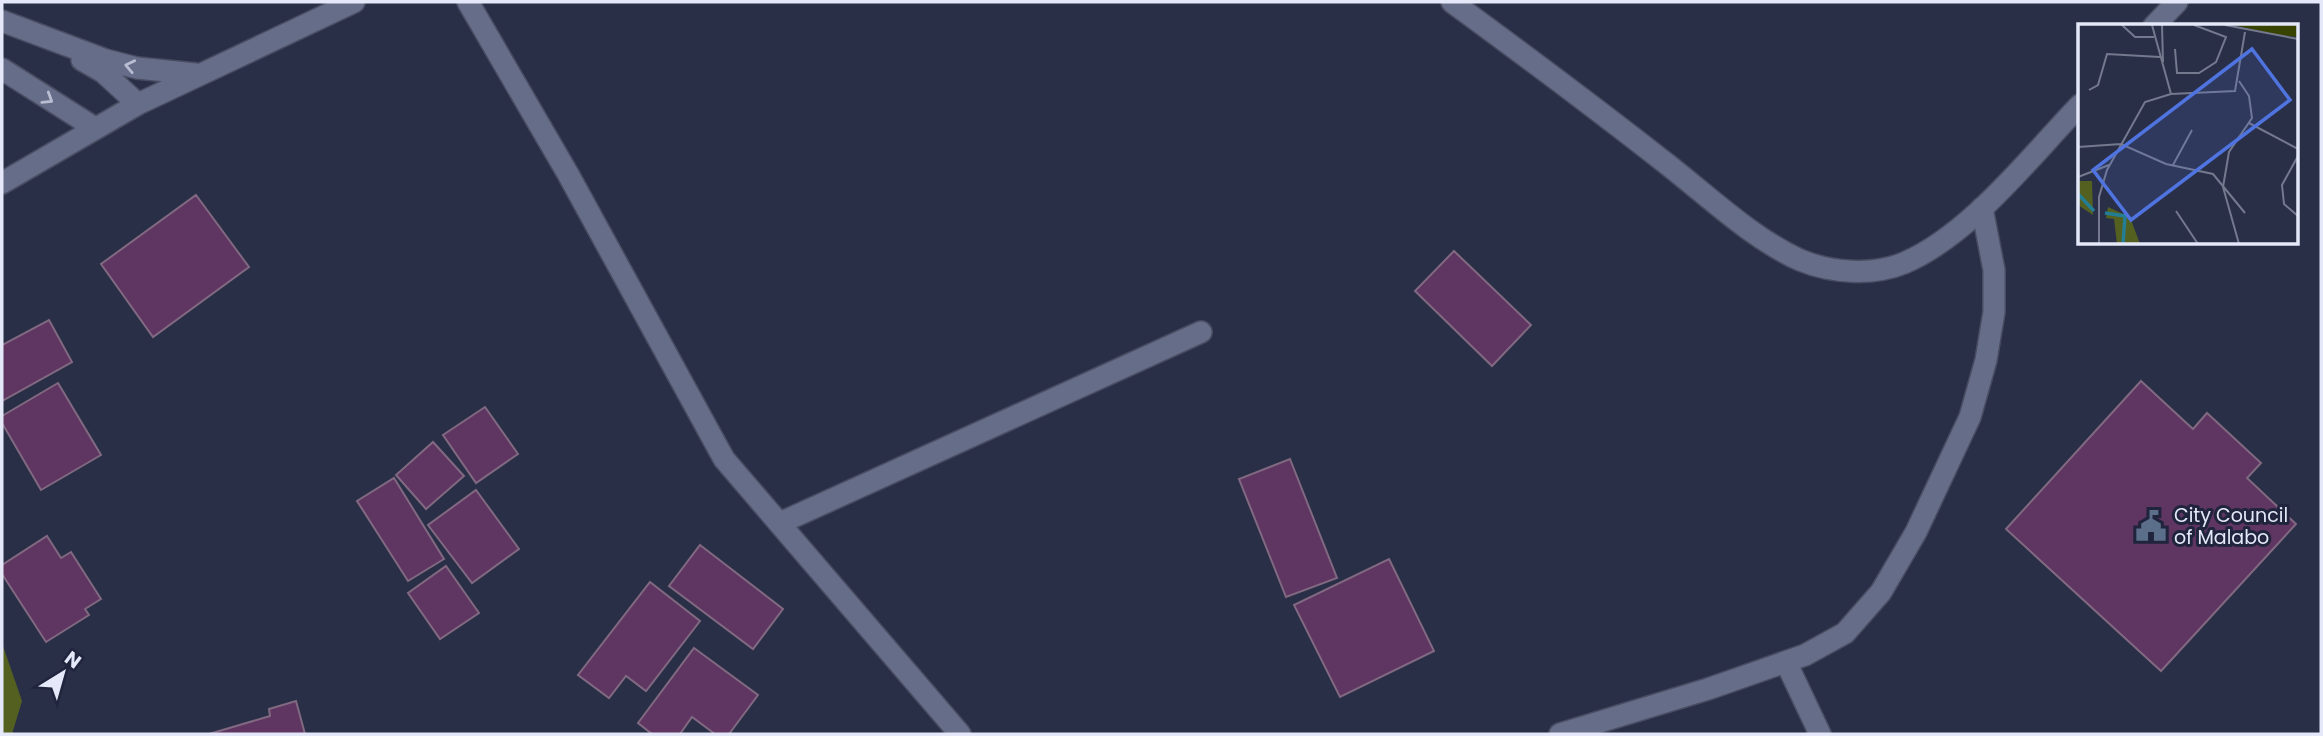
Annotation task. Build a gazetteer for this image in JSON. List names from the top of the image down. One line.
{"places":{"public building":["City Council of Malabo"]},"north":"top right"}
